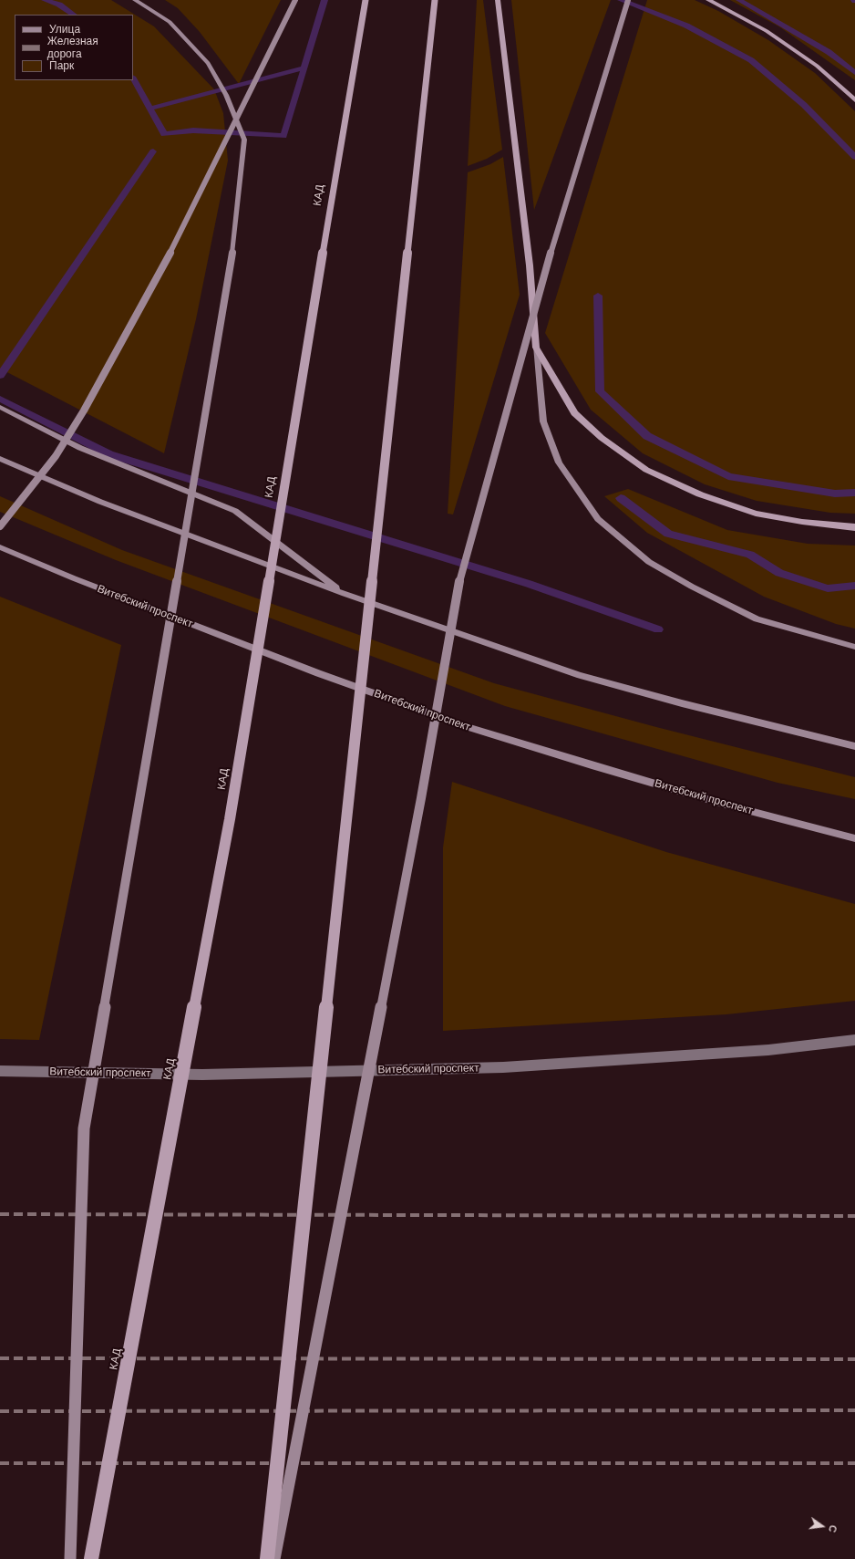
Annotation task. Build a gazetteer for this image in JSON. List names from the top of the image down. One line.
{"streets":{"highway":["КАД"],"main road":["Витебский проспект"]},"legend":["Улица","Железная дорога","Парк"],"north":"right"}
